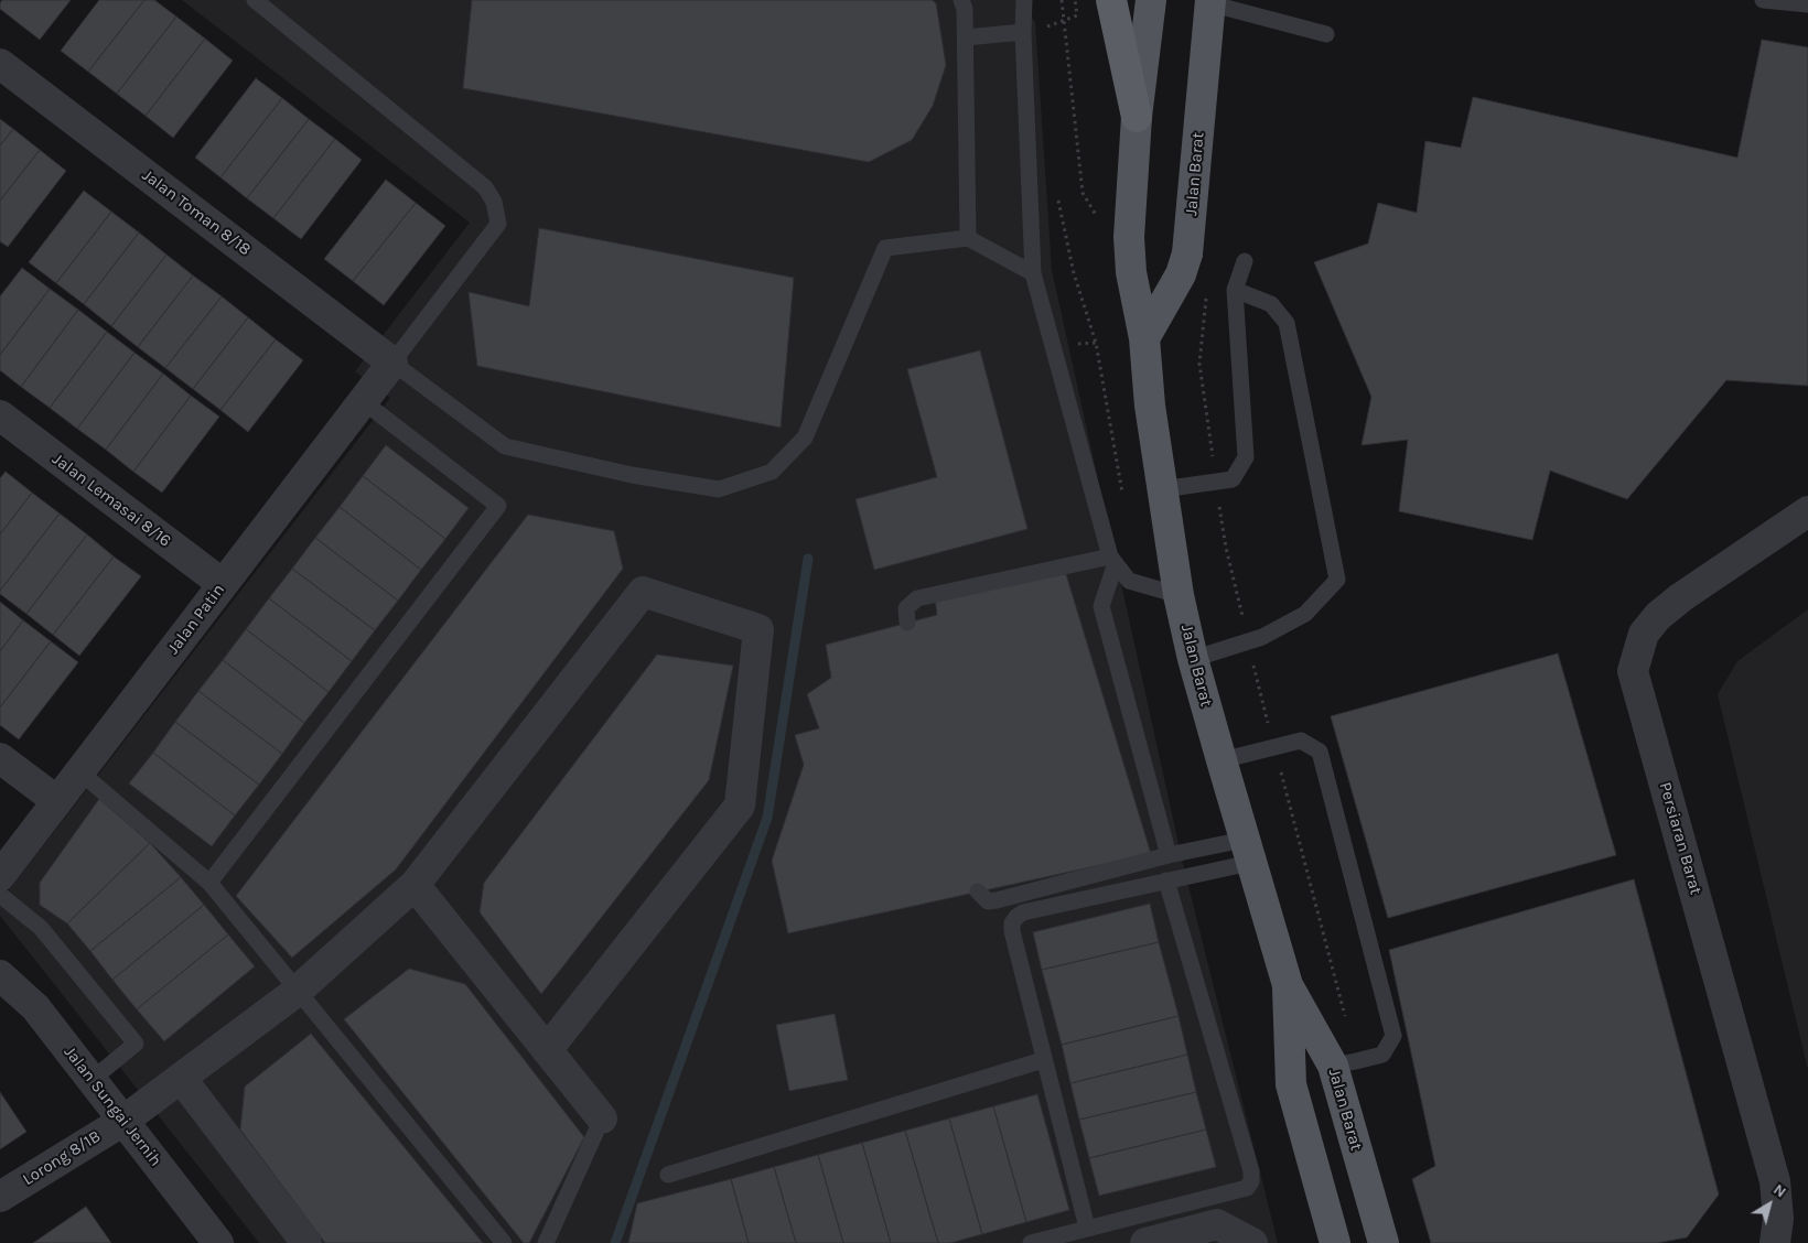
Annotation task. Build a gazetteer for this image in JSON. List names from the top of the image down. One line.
{"streets":{"main road":["Jalan Barat"],"street":["Jalan Toman 8/18","Jalan Lemasai 8/16","Jalan Patin","Persiaran Barat","Jalan Sungai Jernih","Lorong 8/1B"]},"crossings":[["Jalan Toman 8/18","Jalan Patin"],["Jalan Lemasai 8/16","Jalan Patin"],["Jalan Sungai Jernih","Lorong 8/1B"]],"north":"top right"}
